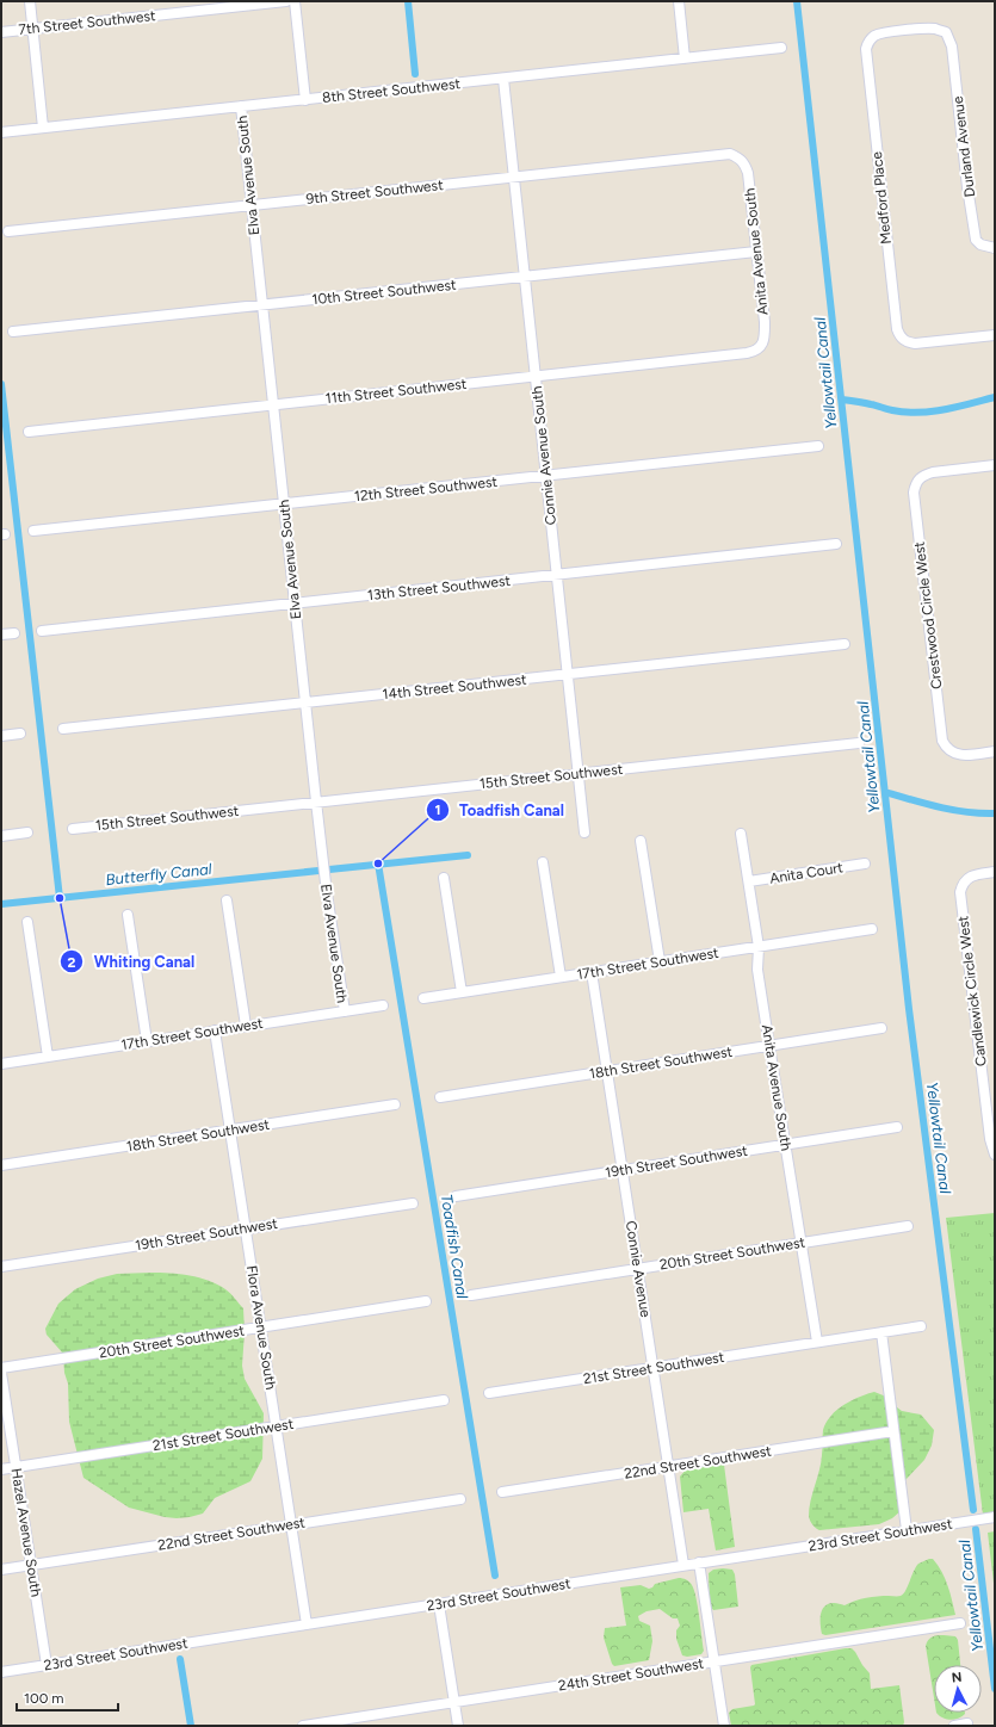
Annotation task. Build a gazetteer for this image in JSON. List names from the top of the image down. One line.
{"streets":{"street":["7th Street Southwest","8th Street Southwest","Durland Avenue","Elva Avenue South","9th Street Southwest","Medford Place","Anita Avenue South","10th Street Southwest","11th Street Southwest","Connie Avenue South","12th Street Southwest","13th Street Southwest","Crestwood Circle West","14th Street Southwest","15th Street Southwest","Anita Court","17th Street Southwest","Candlewick Circle West","18th Street Southwest","19th Street Southwest","20th Street Southwest","Connie Avenue","Flora Avenue South","21st Street Southwest","22nd Street Southwest","Hazel Avenue South","23rd Street Southwest","24th Street Southwest"]},"crossings":[["8th Street Southwest","Elva Avenue South"],["8th Street Southwest","Connie Avenue South"],["Durland Avenue","Medford Place"],["Elva Avenue South","9th Street Southwest"],["Elva Avenue South","10th Street Southwest"],["Elva Avenue South","11th Street Southwest"],["Elva Avenue South","12th Street Southwest"],["Elva Avenue South","13th Street Southwest"],["Elva Avenue South","14th Street Southwest"],["Elva Avenue South","15th Street Southwest"],["Elva Avenue South","17th Street Southwest"],["9th Street Southwest","Anita Avenue South"],["9th Street Southwest","Connie Avenue South"],["Anita Avenue South","10th Street Southwest"],["Anita Avenue South","11th Street Southwest"],["Anita Avenue South","Anita Court"],["Anita Avenue South","17th Street Southwest"],["Anita Avenue South","18th Street Southwest"],["Anita Avenue South","19th Street Southwest"],["Anita Avenue South","20th Street Southwest"],["Anita Avenue South","21st Street Southwest"],["10th Street Southwest","Connie Avenue South"],["11th Street Southwest","Connie Avenue South"],["Connie Avenue South","12th Street Southwest"],["Connie Avenue South","13th Street Southwest"],["Connie Avenue South","14th Street Southwest"],["Connie Avenue South","15th Street Southwest"],["17th Street Southwest","Connie Avenue"],["17th Street Southwest","Flora Avenue South"],["18th Street Southwest","Connie Avenue"],["18th Street Southwest","Flora Avenue South"],["19th Street Southwest","Connie Avenue"],["19th Street Southwest","Flora Avenue South"],["20th Street Southwest","Connie Avenue"],["20th Street Southwest","Flora Avenue South"],["Connie Avenue","21st Street Southwest"],["Connie Avenue","22nd Street Southwest"],["Connie Avenue","23rd Street Southwest"],["Flora Avenue South","21st Street Southwest"],["Flora Avenue South","22nd Street Southwest"],["Flora Avenue South","23rd Street Southwest"],["21st Street Southwest","Hazel Avenue South"],["22nd Street Southwest","Hazel Avenue South"],["Hazel Avenue South","23rd Street Southwest"]],"water":["Yellowtail Canal","Butterfly Canal","Toadfish Canal"],"places":["Toadfish Canal","Whiting Canal"],"scale_bar":"100 m","north":"top"}
